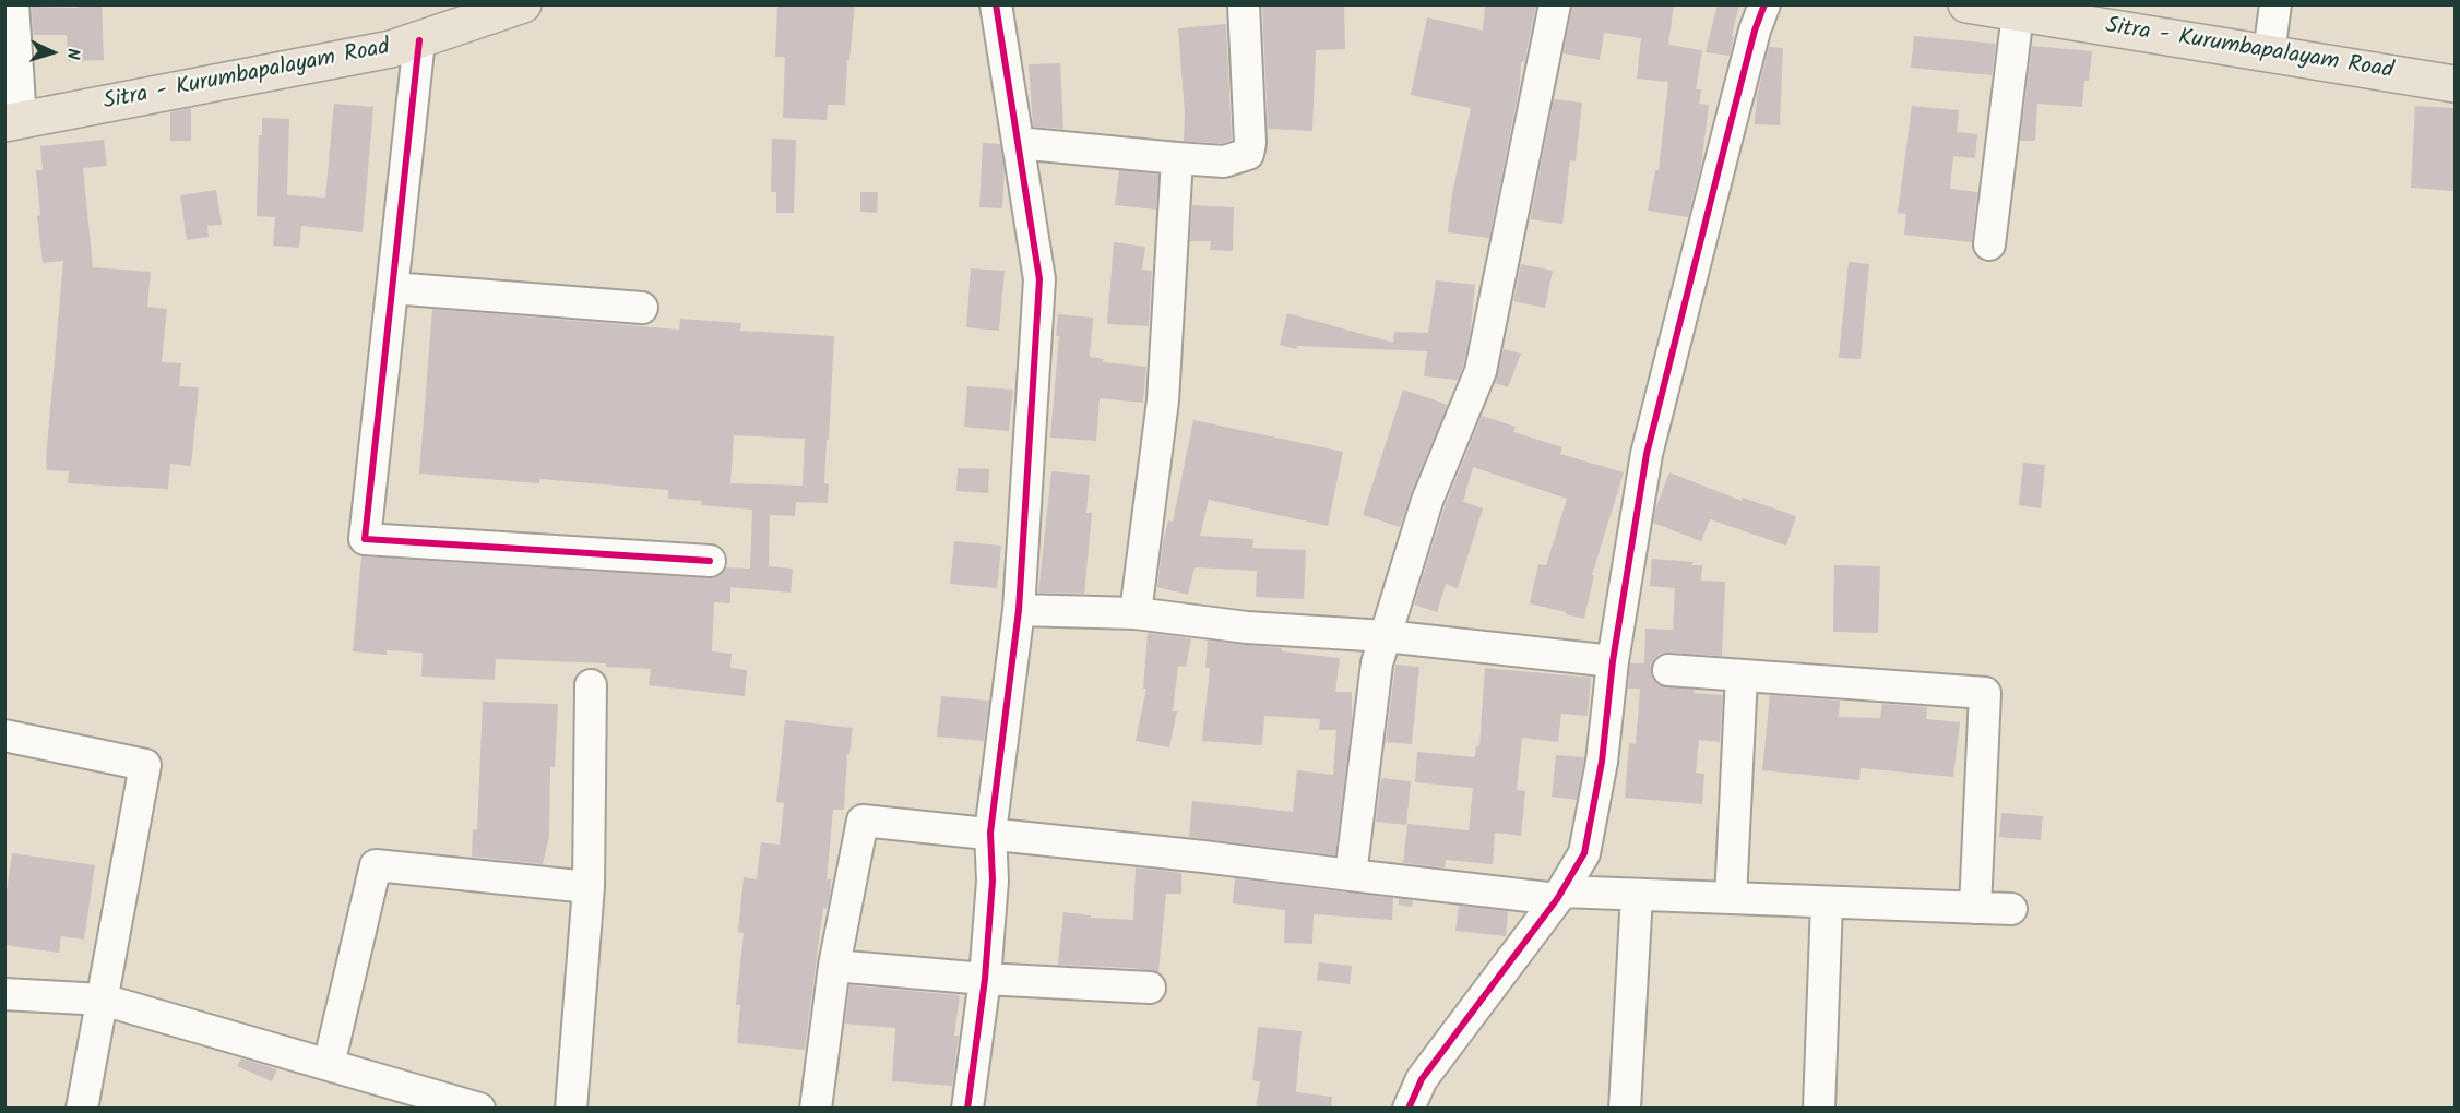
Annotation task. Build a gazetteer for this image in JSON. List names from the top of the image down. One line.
{"streets":{"main road":["Sitra - Kurumbapalayam Road"]},"north":"right"}
